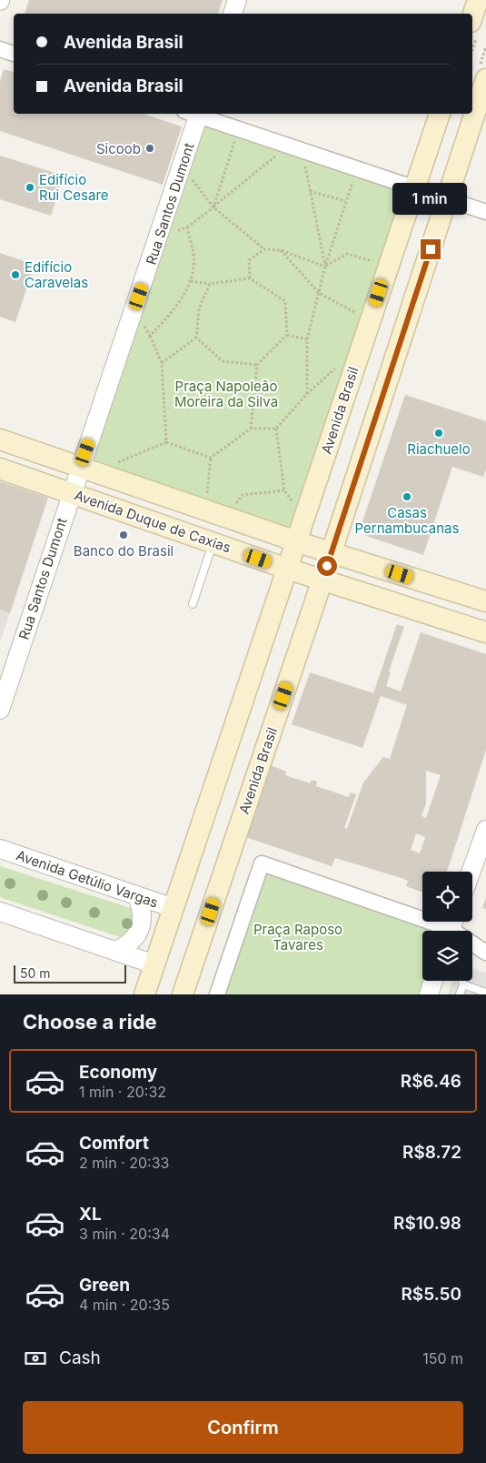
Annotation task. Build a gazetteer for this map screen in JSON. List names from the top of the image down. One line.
{"streets":{"main road":["Avenida Brasil","Avenida Duque de Caxias"],"street":["Rua Santos Dumont","Avenida Getúlio Vargas"]},"crossings":[["Rua Santos Dumont","Avenida Duque de Caxias"],["Avenida Brasil","Avenida Duque de Caxias"],["Avenida Brasil","Avenida Getúlio Vargas"]],"parks":["Praça Napoleão Moreira da Silva","Praça Raposo Tavares"],"places":["Sicoob","Edifício Rui Cesare","Edifício Caravelas","Riachuelo","Casas Pernambucanas","Banco do Brasil"],"scale_bar":"50 m","page":{"banner":["Avenida Brasil","Avenida Brasil"],"bubble":"1 min","scale":"50 m","heading":"Choose a ride","list":[{"name":"Economy","note":"1 min · 20:32","value":"R$6.46"},{"name":"Comfort","note":"2 min · 20:33","value":"R$8.72"},{"name":"XL","note":"3 min · 20:34","value":"R$10.98"},{"name":"Green","note":"4 min · 20:35","value":"R$5.50"}],"pay":["Cash","150 m"],"buttons":"Confirm"}}
